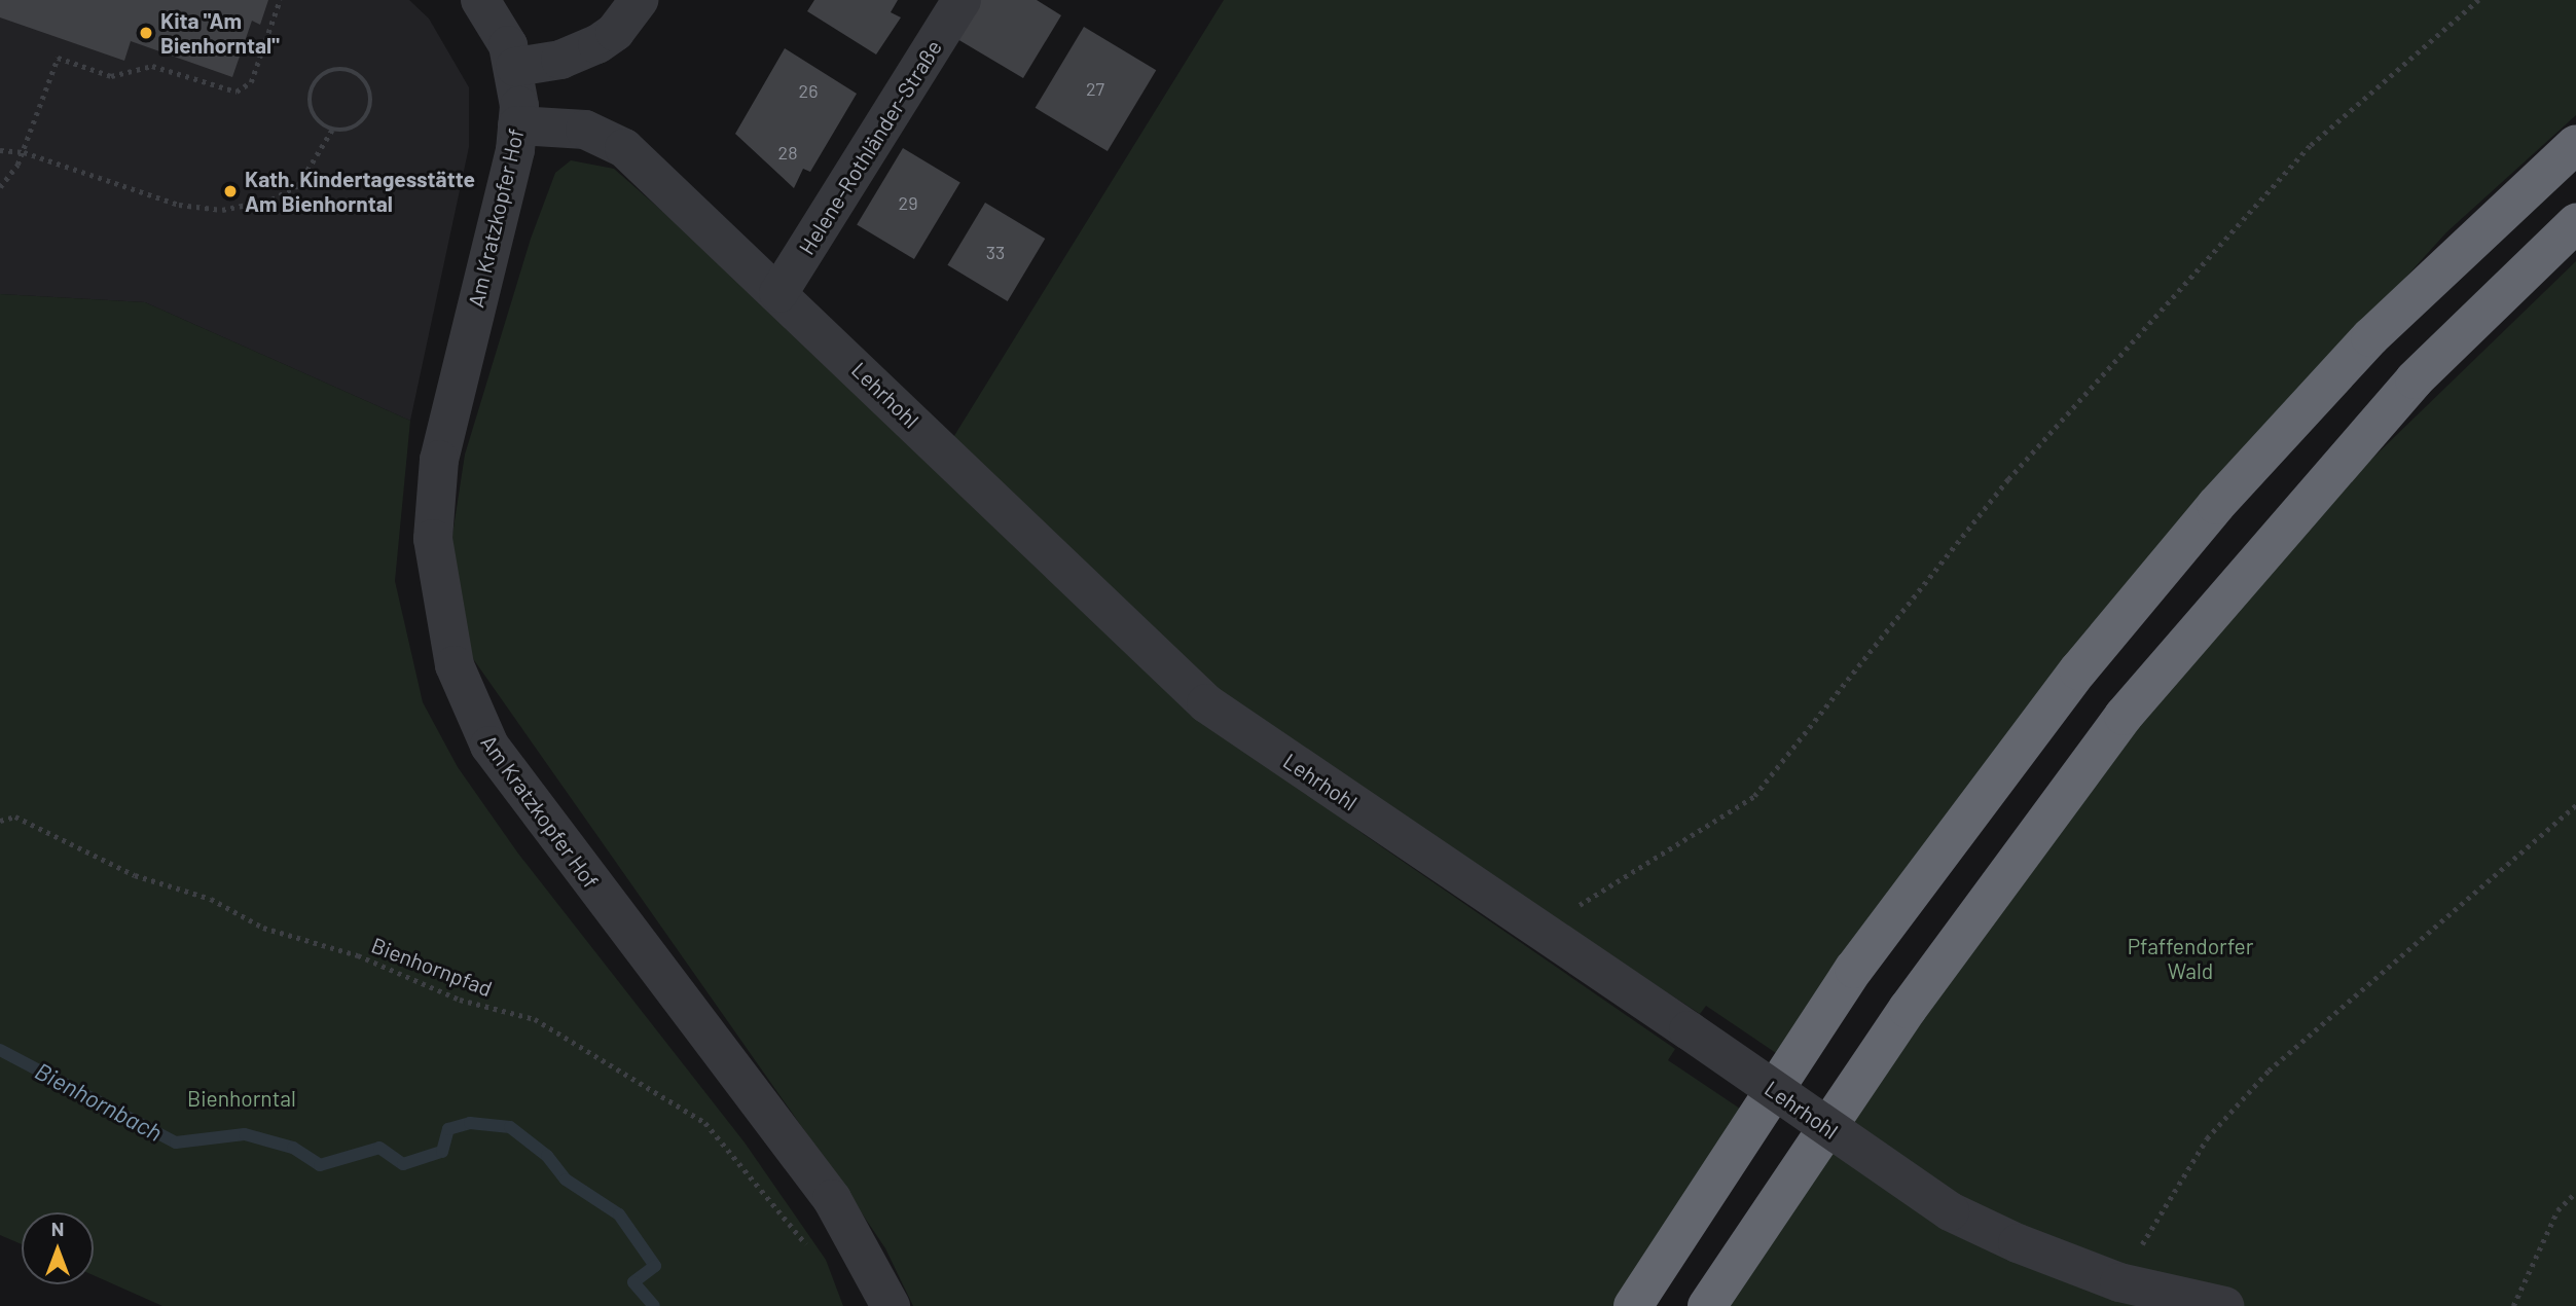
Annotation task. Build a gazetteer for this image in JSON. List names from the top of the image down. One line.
{"streets":{"street":["Helene-Rothländer-Straße","Am Kratzkopfer Hof","Lehrhohl"],"path":["Bienhornpfad"]},"crossings":[["Helene-Rothländer-Straße","Lehrhohl"],["Am Kratzkopfer Hof","Lehrhohl"]],"water":["Bienhornbach"],"parks":["Pfaffendorfer Wald","Bienhorntal"],"places":["Kita \"Am Bienhorntal\"","Kath. Kindertagesstätte Am Bienhorntal"],"house_numbers":["27","26","28","29","33"],"north":"top"}
